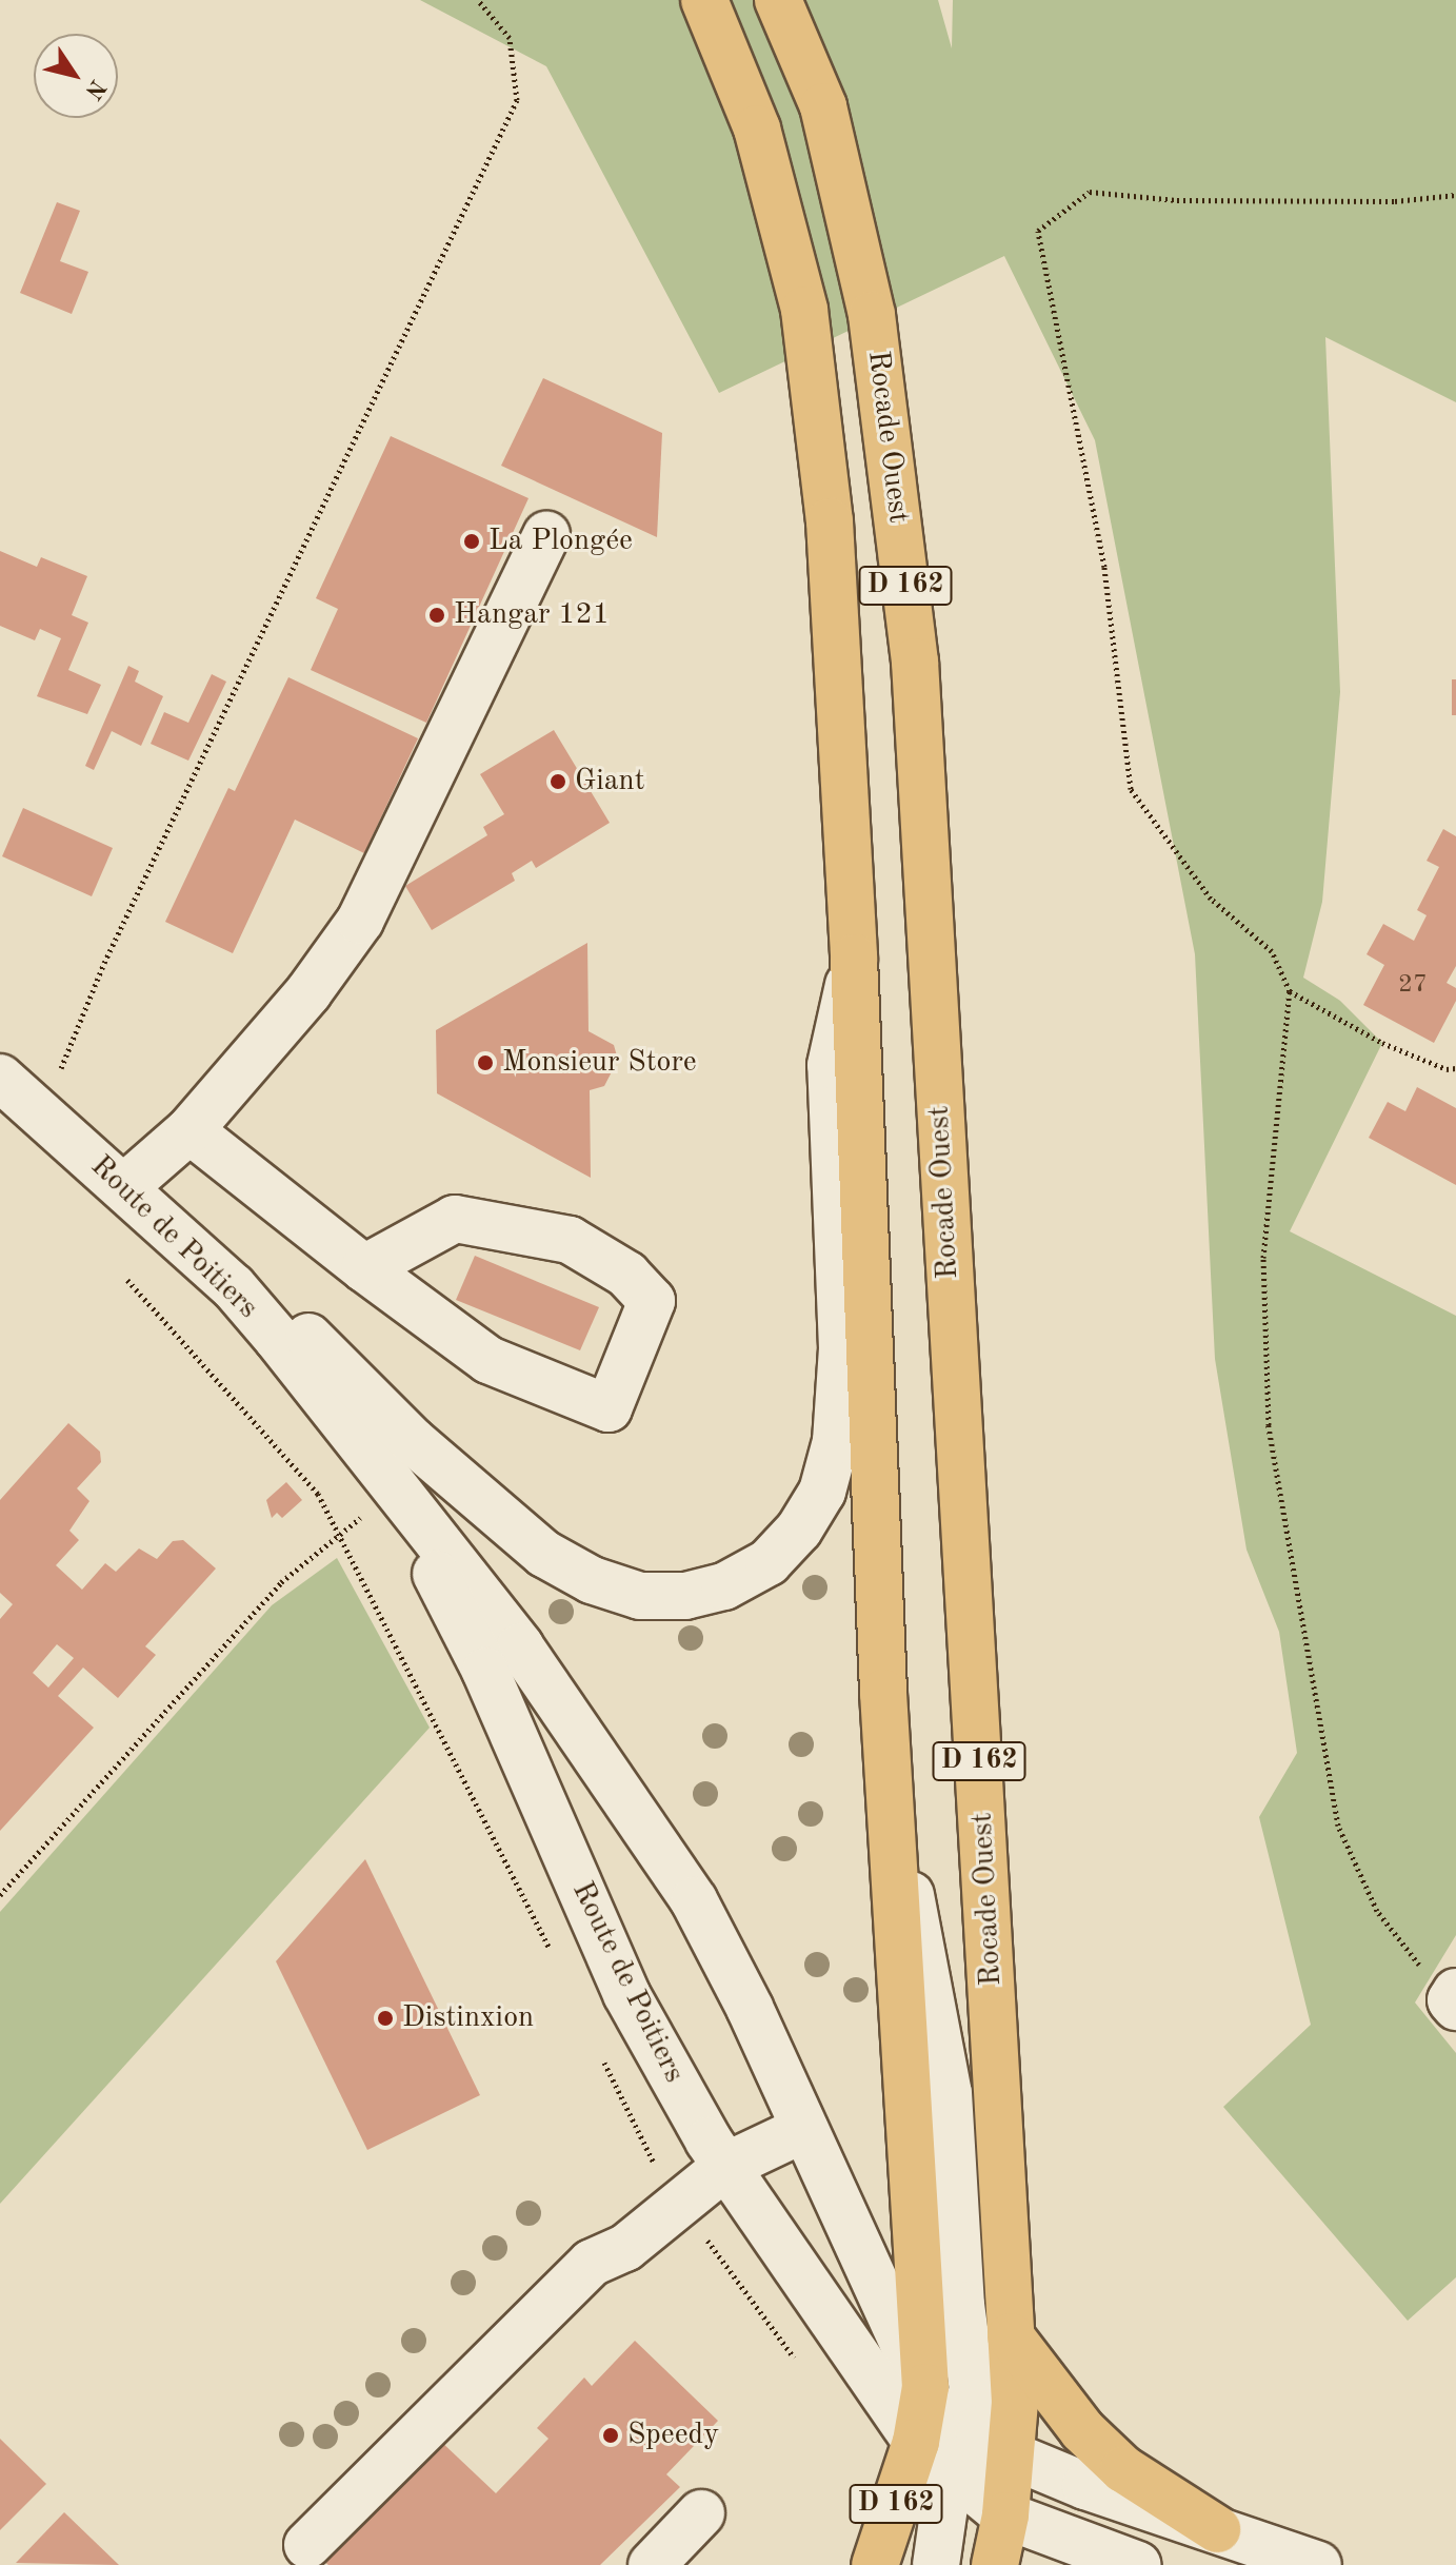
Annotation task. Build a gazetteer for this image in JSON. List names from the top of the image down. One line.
{"streets":{"main road":["Rocade Ouest","D 162"],"street":["Route de Poitiers"]},"crossings":[["Rocade Ouest","D 162"],["D 162","Route de Poitiers"]],"places":["La Plongée","Hangar 121","Giant","Monsieur Store","Distinxion","Speedy"],"house_numbers":["27"],"north":"bottom right"}
